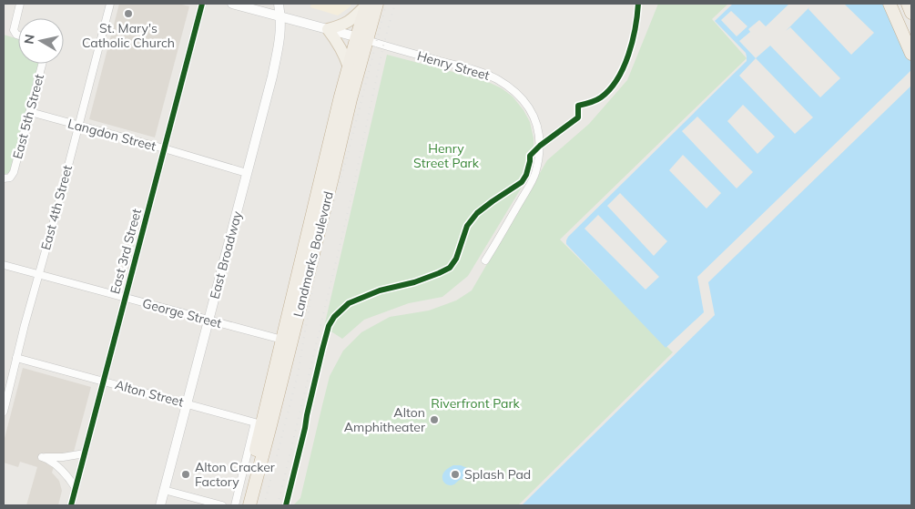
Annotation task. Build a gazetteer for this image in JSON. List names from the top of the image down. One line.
{"streets":{"highway":["Landmarks Boulevard"],"street":["Henry Street","East 5th Street","Langdon Street","East 4th Street","East 3rd Street","East Broadway","George Street","Alton Street"]},"crossings":[["Henry Street","Landmarks Boulevard"],["Henry Street","East Broadway"],["East 5th Street","Langdon Street"],["Langdon Street","East 4th Street"],["Langdon Street","East 3rd Street"],["Langdon Street","East Broadway"],["East 4th Street","George Street"],["East 4th Street","Alton Street"],["East 3rd Street","George Street"],["East 3rd Street","Alton Street"],["Landmarks Boulevard","George Street"],["East Broadway","George Street"],["East Broadway","Alton Street"]],"parks":["Henry Street Park","Riverfront Park"],"places":["St. Mary's Catholic Church","Alton Amphitheater","Alton Cracker Factory","Splash Pad"],"north":"left"}
